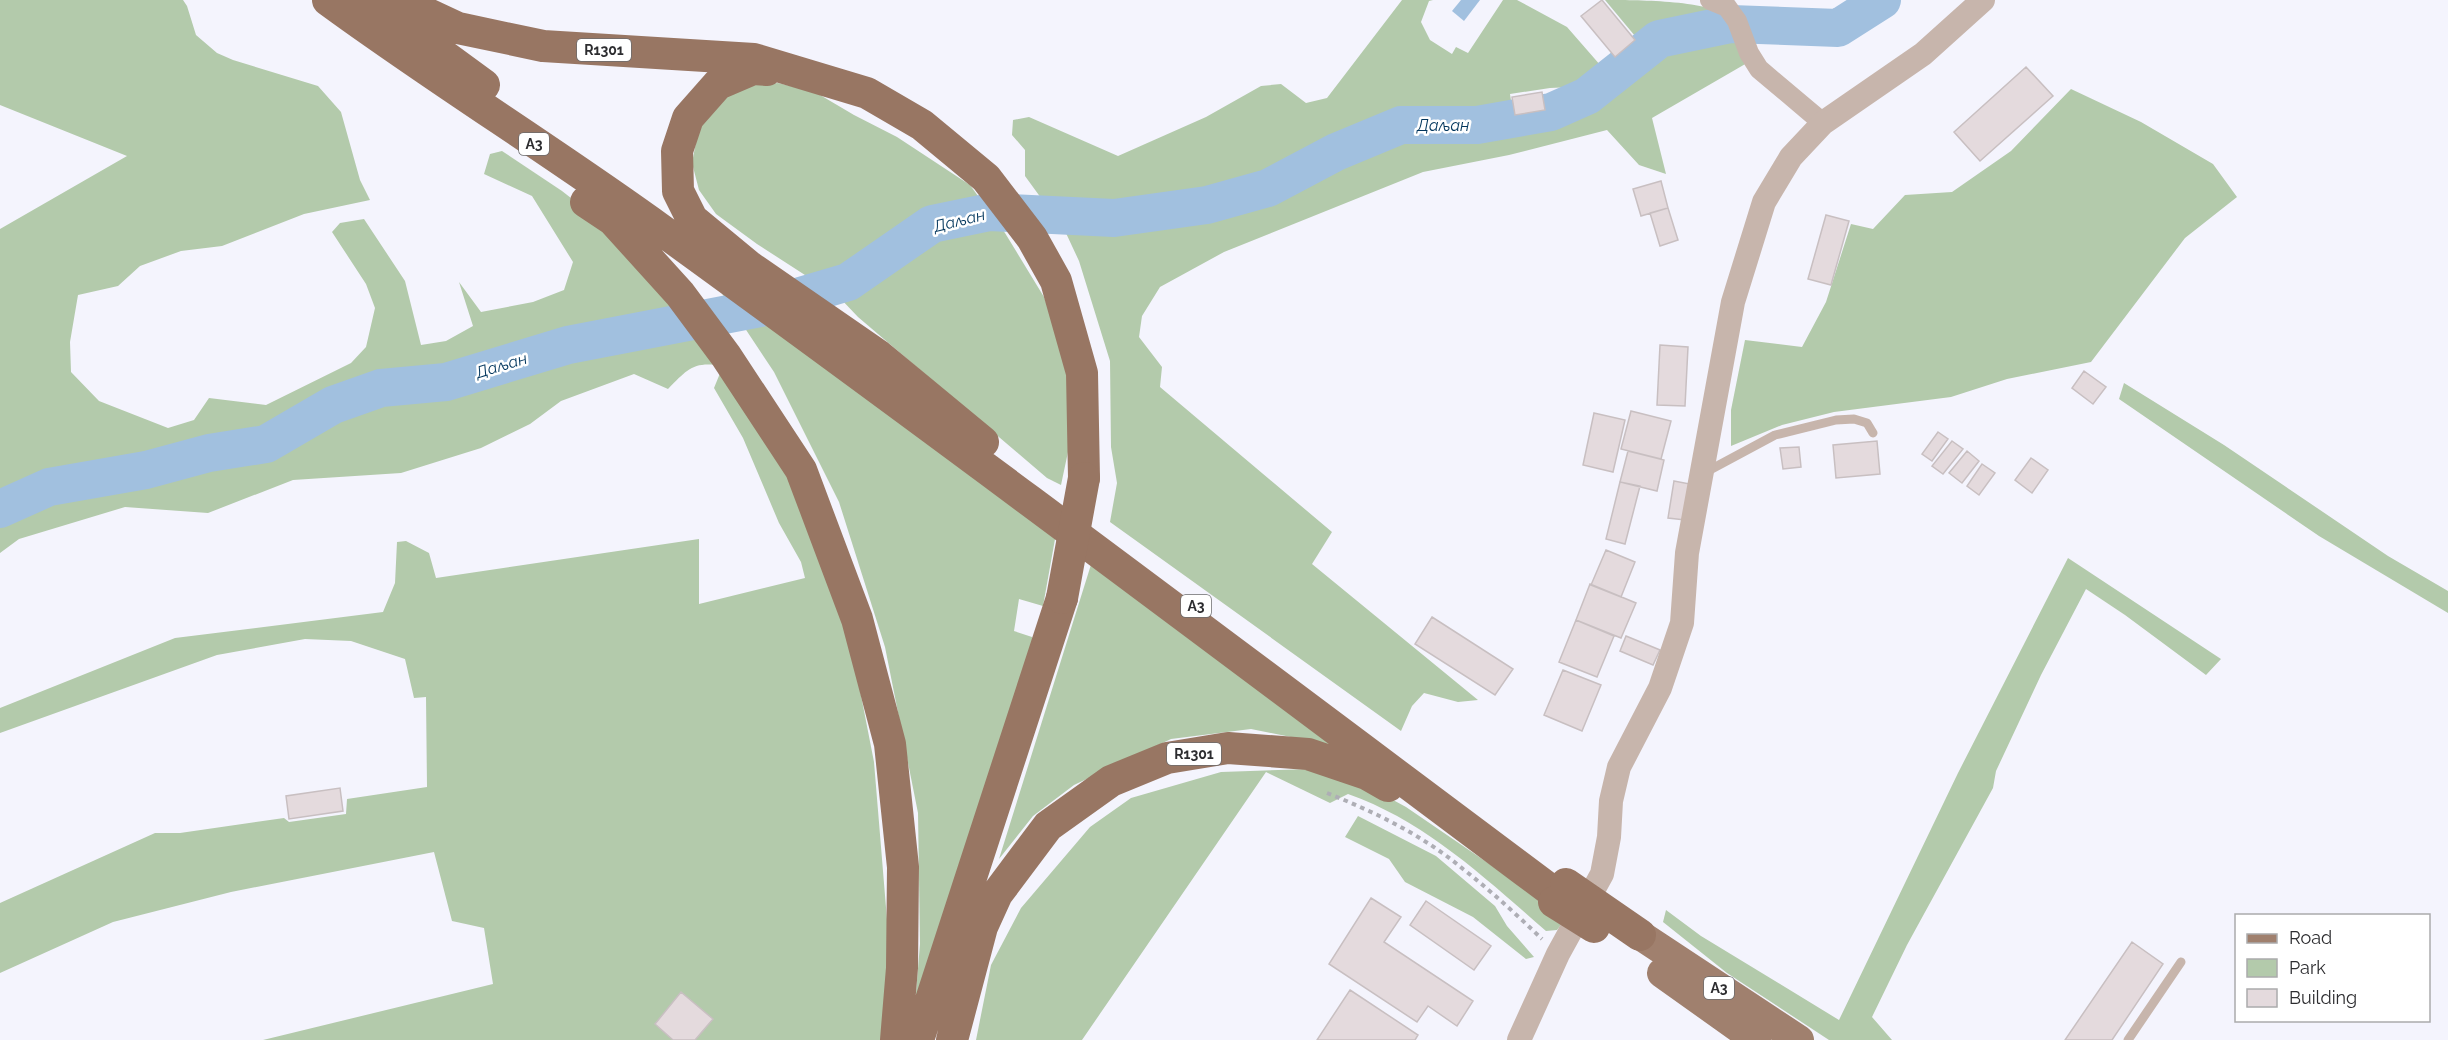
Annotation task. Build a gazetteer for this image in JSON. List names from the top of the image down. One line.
{"streets":{"highway":["R1301","A3"]},"crossings":[["R1301","A3"]],"water":["Даљан"],"legend":["Road","Park","Building"]}
